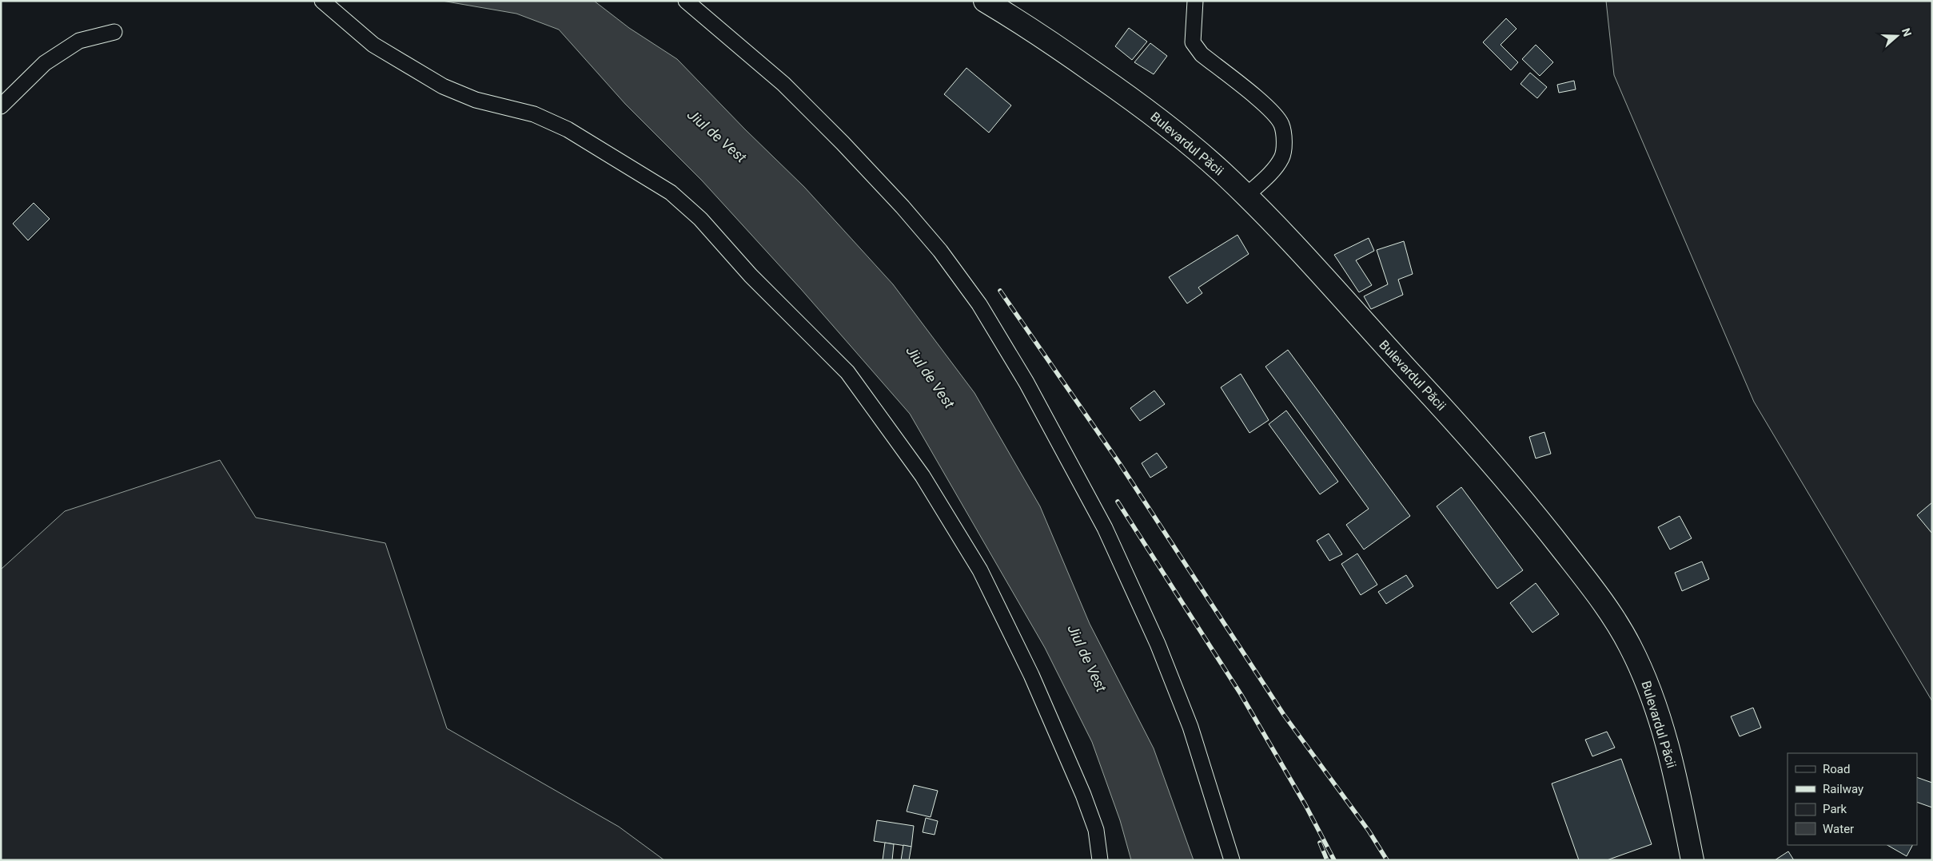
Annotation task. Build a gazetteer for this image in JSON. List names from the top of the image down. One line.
{"streets":{"main road":["Bulevardul Păcii"]},"water":["Jiul de Vest"],"legend":["Road","Railway","Park","Water"],"north":"right"}
